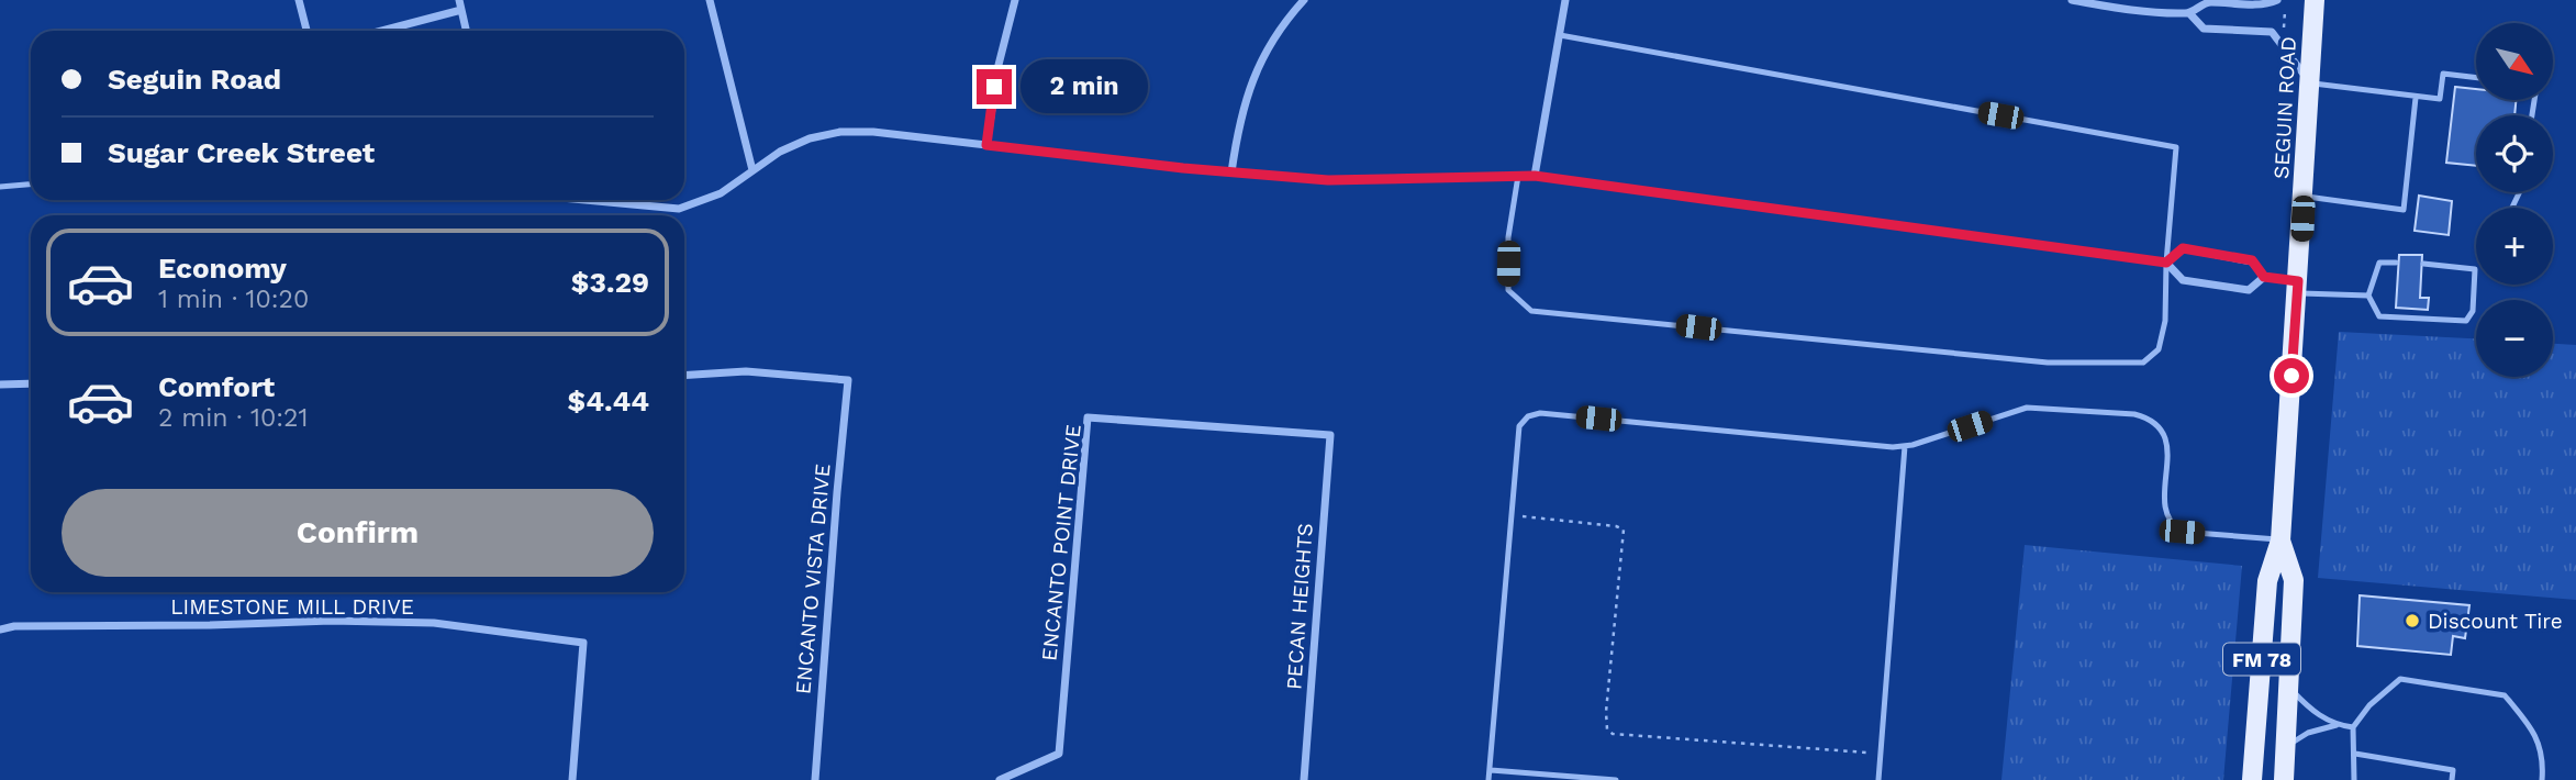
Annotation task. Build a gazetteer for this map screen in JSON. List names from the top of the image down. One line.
{"streets":{"main road":["SEGUIN ROAD","FM 78"],"street":["ENCANTO POINT DRIVE","ENCANTO VISTA DRIVE","LIMESTONE MILL DRIVE","PECAN HEIGHTS"]},"crossings":[["ENCANTO POINT DRIVE","PECAN HEIGHTS"]],"places":["Discount Tire"],"north":"bottom right","page":{"map_buttons":["+","−"],"banner":["Seguin Road","Sugar Creek Street"],"bubble":"2 min","list":[{"name":"Economy","note":"1 min · 10:20","value":"$3.29"},{"name":"Comfort","note":"2 min · 10:21","value":"$4.44"}],"buttons":"Confirm"}}
